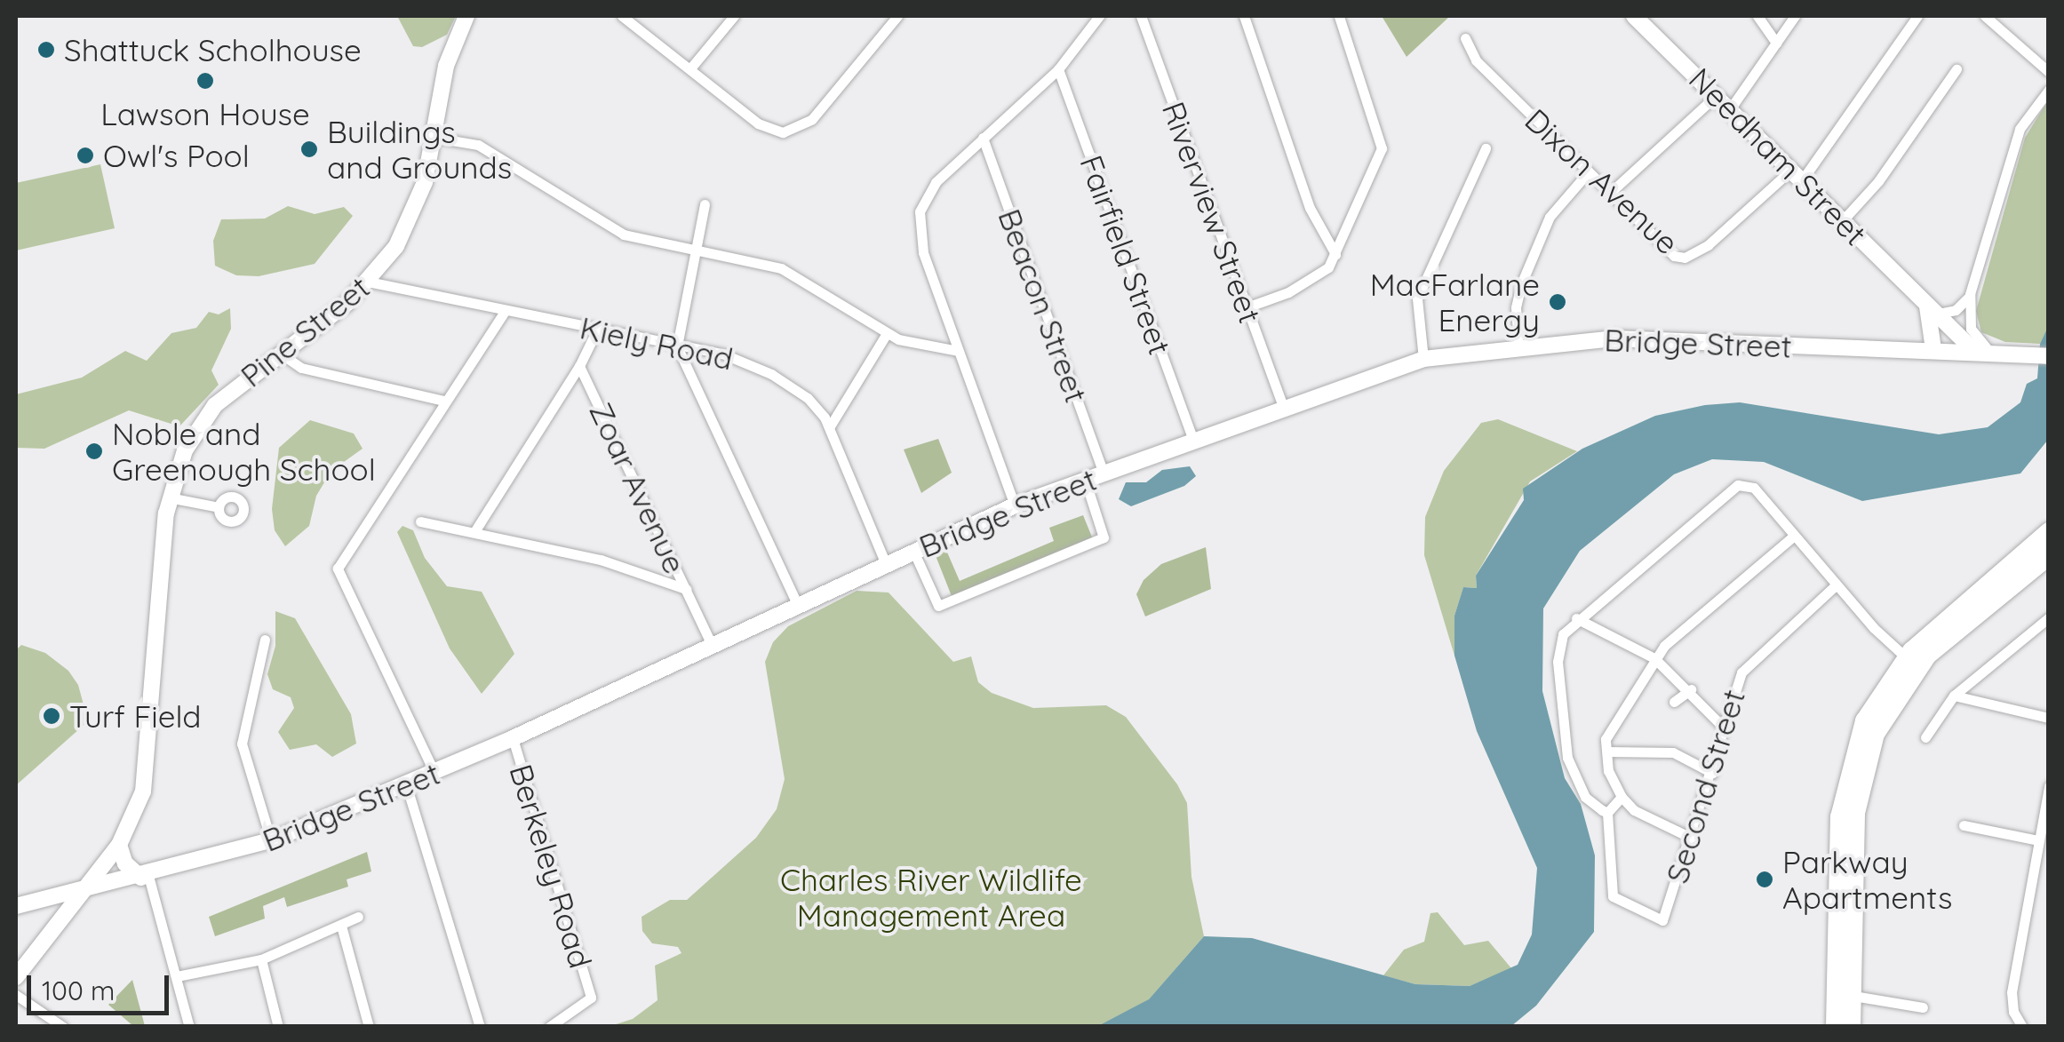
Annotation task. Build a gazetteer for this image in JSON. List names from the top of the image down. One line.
{"streets":{"main road":["Needham Street","Pine Street","Bridge Street"],"street":["Dixon Avenue","Riverview Street","Fairfield Street","Beacon Street","Kiely Road","Zoar Avenue","Second Street","Berkeley Road"]},"crossings":[["Needham Street","Dixon Avenue"],["Needham Street","Bridge Street"],["Riverview Street","Bridge Street"],["Fairfield Street","Bridge Street"],["Beacon Street","Bridge Street"],["Pine Street","Kiely Road"],["Pine Street","Bridge Street"],["Kiely Road","Bridge Street"],["Kiely Road","Zoar Avenue"],["Bridge Street","Zoar Avenue"],["Bridge Street","Berkeley Road"]],"parks":["Charles River Wildlife Management Area"],"places":["Shattuck Scholhouse","Lawson House","Buildings and Grounds","Owl's Pool","MacFarlane Energy","Noble and Greenough School","Turf Field","Parkway Apartments"],"scale_bar":"100 m"}
